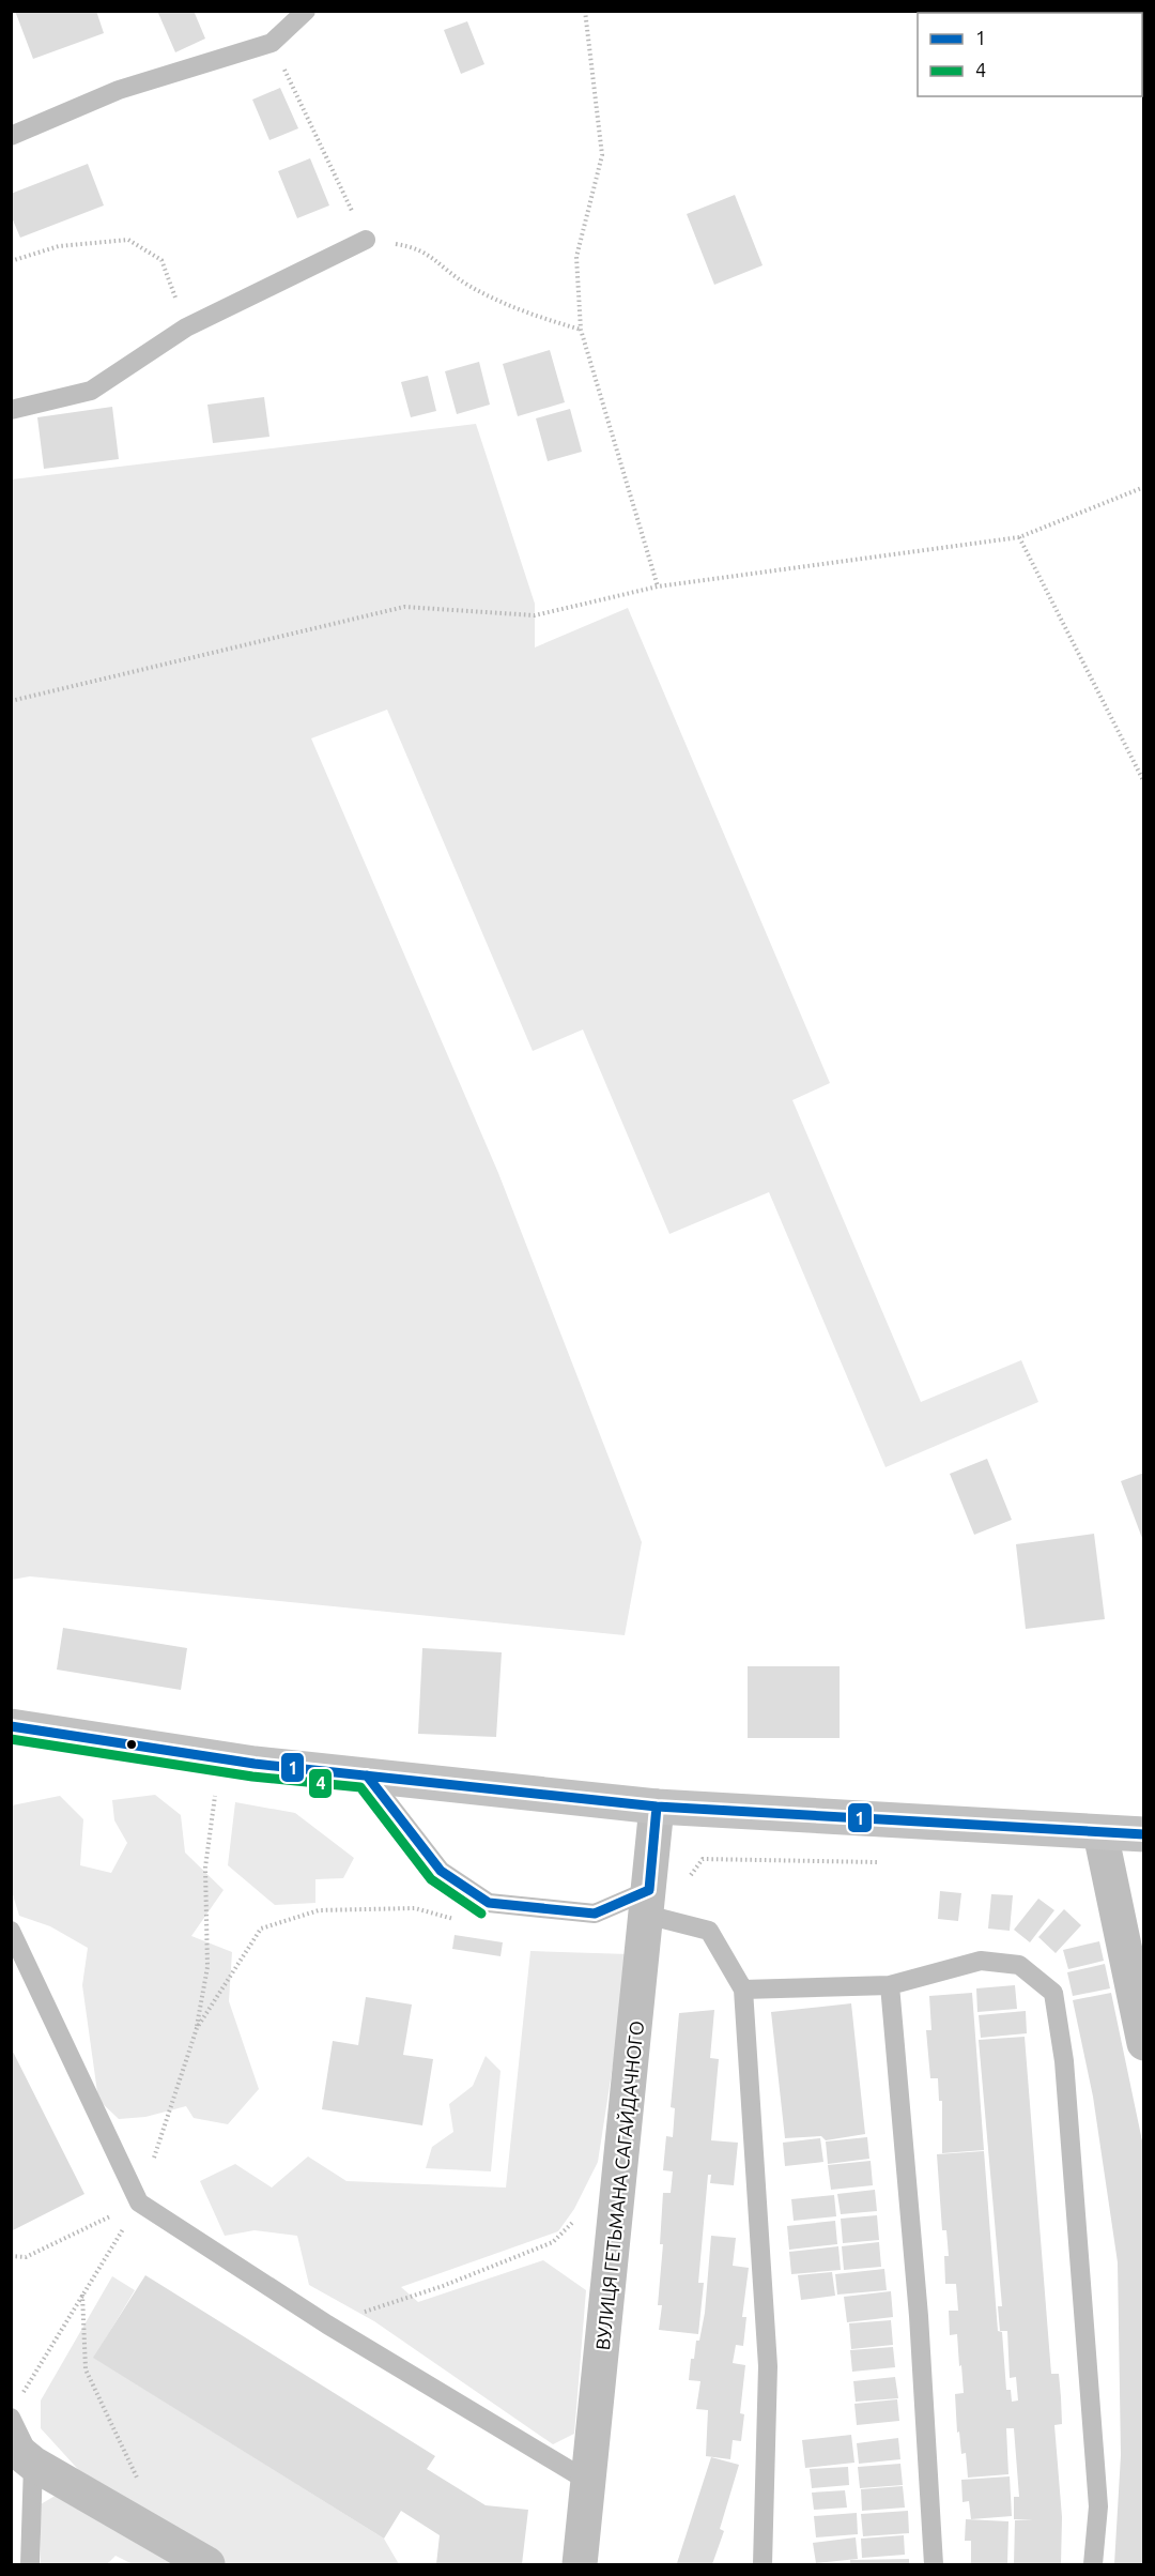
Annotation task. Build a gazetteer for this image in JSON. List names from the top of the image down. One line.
{"streets":{"street":["ВУЛИЦЯ ГЕТЬМАНА САГАЙДАЧНОГО"]},"lines":["transit line 1","transit line 4"],"legend":["1","4"]}
